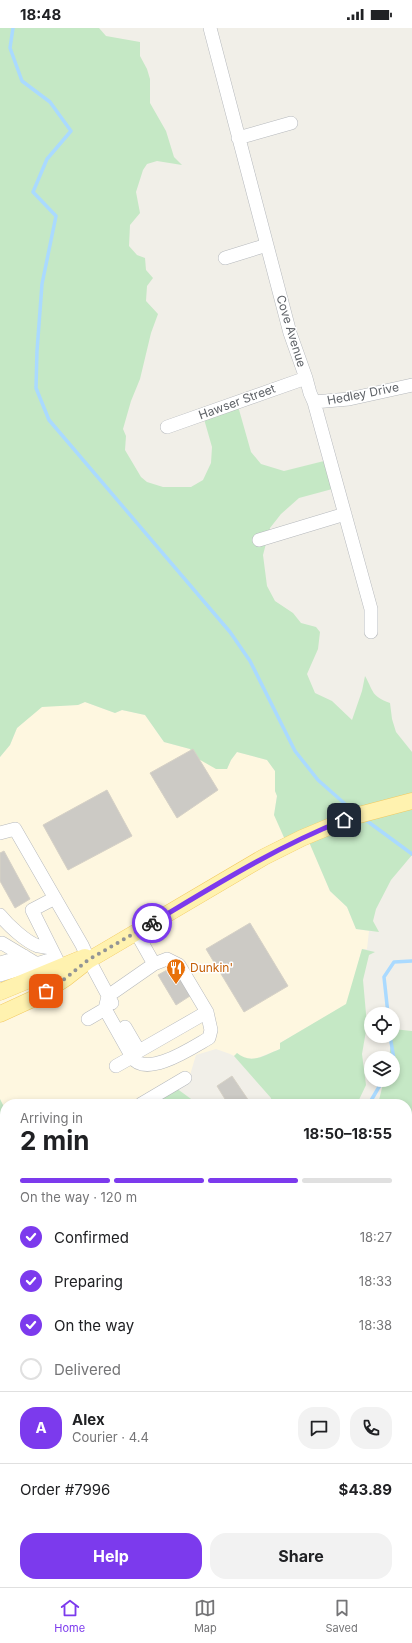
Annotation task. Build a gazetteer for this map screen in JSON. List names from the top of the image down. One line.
{"streets":{"street":["Cove Avenue","Hedley Drive","Hawser Street"]},"crossings":[["Cove Avenue","Hedley Drive"],["Cove Avenue","Hawser Street"]],"places":{"restaurant":["Dunkin'"]},"page":{"status":"18:48","heading":["2 min","Arriving in","18:50–18:55"],"panel":["Alex","Courier · 4.4","Order #7996","$43.89"],"bar":"On the way · 120 m","list":[["Confirmed","18:27"],["Preparing","18:33"],["On the way","18:38"],"Delivered"],"round":"A","buttons":["Help","Share"],"tabs":["Home","Map","Saved"]}}
